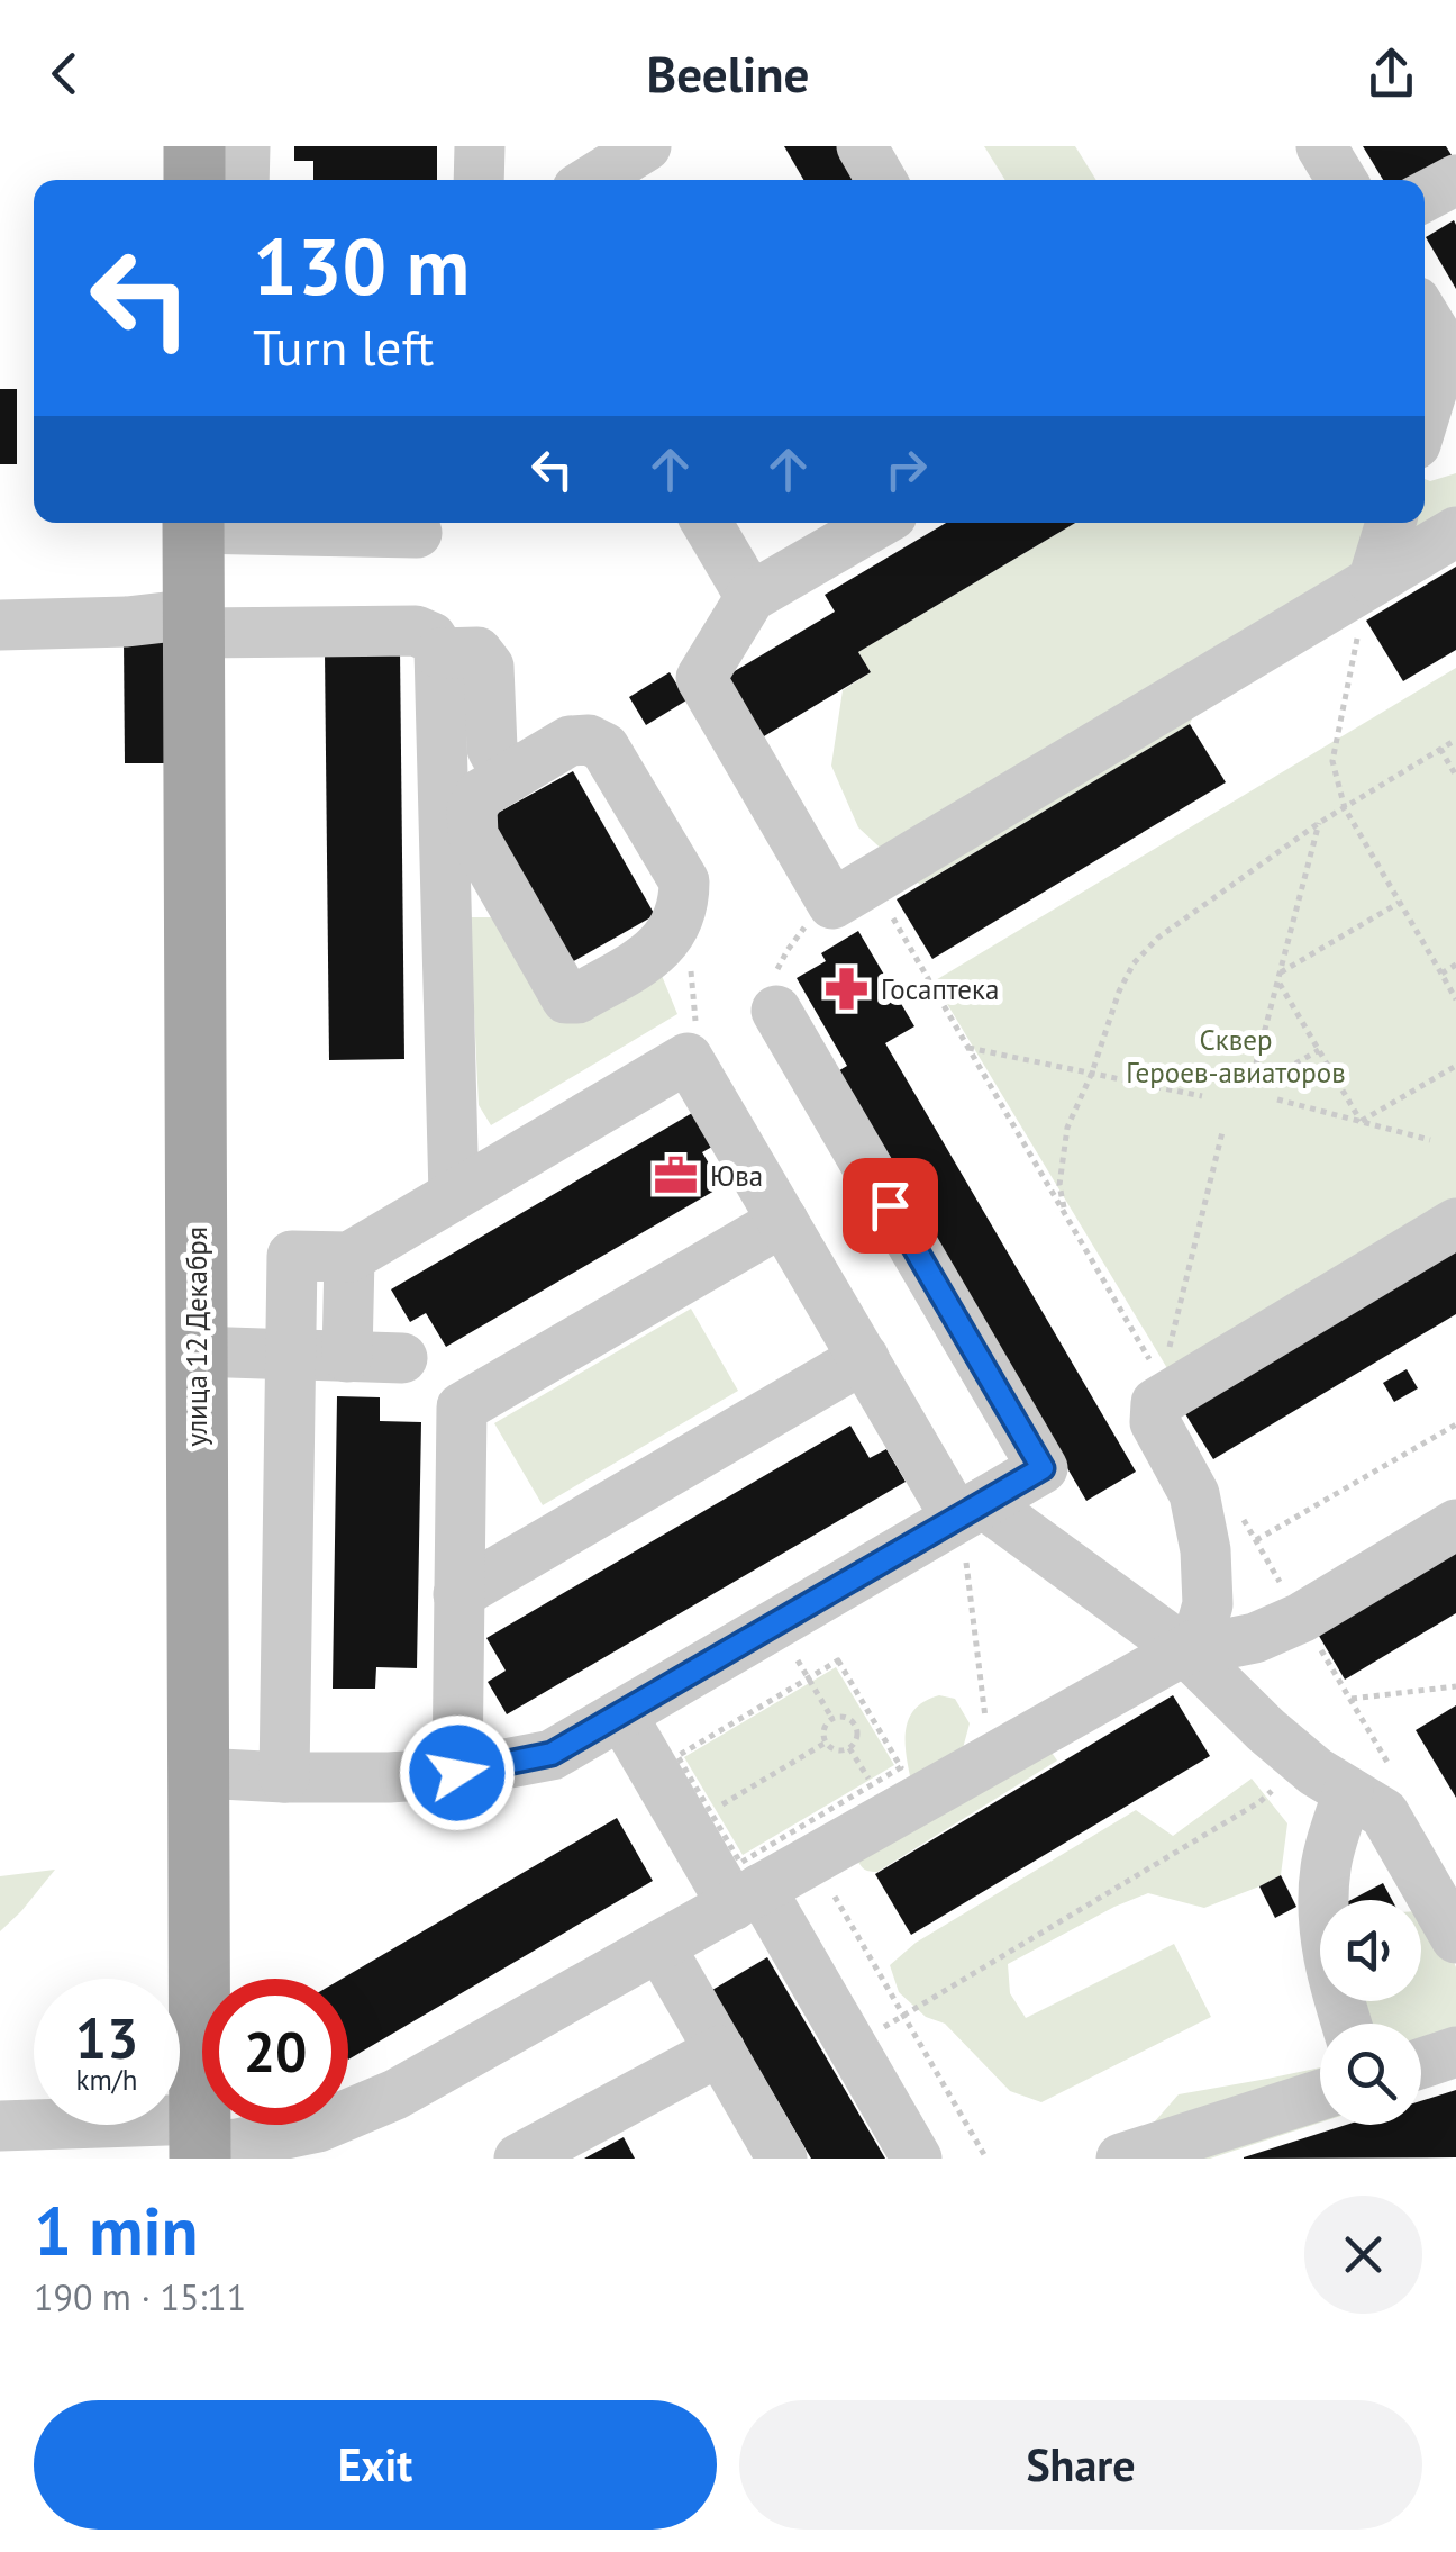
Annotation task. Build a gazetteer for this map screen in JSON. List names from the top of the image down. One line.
{"streets":{"main road":["улица 12 Декабря"]},"parks":["Сквер Героев-авиаторов"],"places":{"pharmacy":["Госаптека"],"office":["Юва"]},"page":{"header":"Beeline","turn":["130 m","Turn left"],"speed":"13 km/h","limit":"20","heading":["1 min","190 m · 15:11"],"buttons":["Exit","Share"]}}
